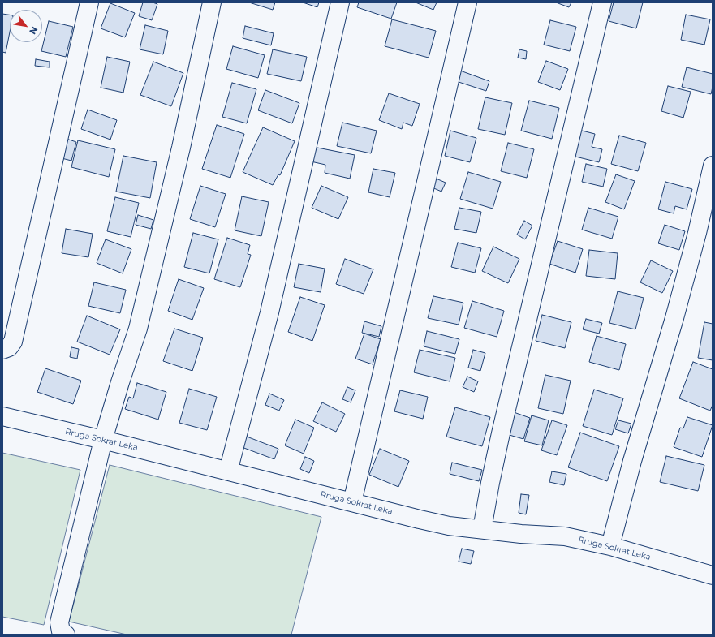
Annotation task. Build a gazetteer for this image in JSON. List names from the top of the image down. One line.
{"streets":{"street":["Rruga Sokrat Leka"]},"north":"bottom right"}
